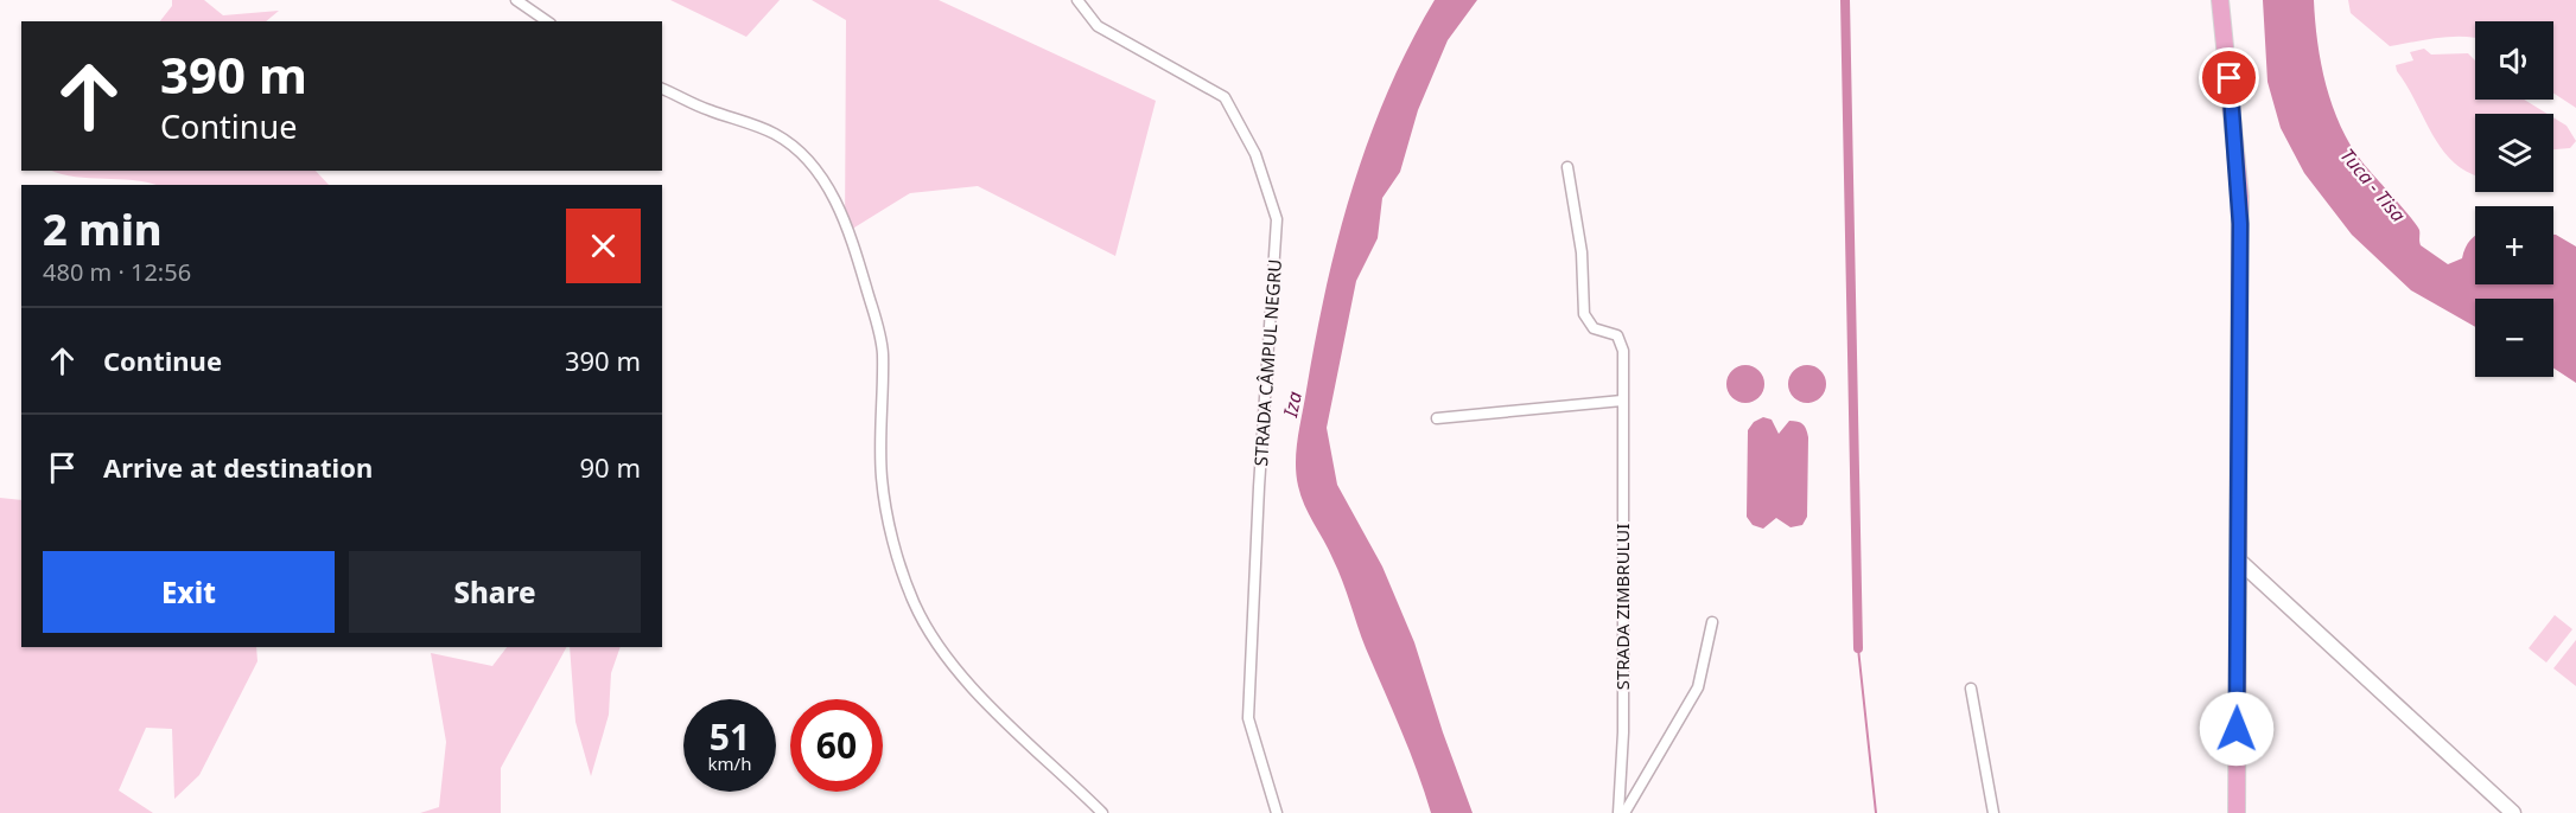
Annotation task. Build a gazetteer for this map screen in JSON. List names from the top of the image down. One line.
{"streets":{"street":["STRADA CÂMPUL NEGRU","STRADA ZIMBRULUI"]},"water":["Тиса - Tisa","Iza"],"page":{"map_buttons":["+","−"],"turn":["390 m","Continue"],"heading":["2 min","480 m · 12:56"],"list":[{"name":"Continue","value":"390 m"},{"name":"Arrive at destination","value":"90 m"}],"buttons":["Exit","Share"],"speed":"51 km/h","limit":"60"}}
